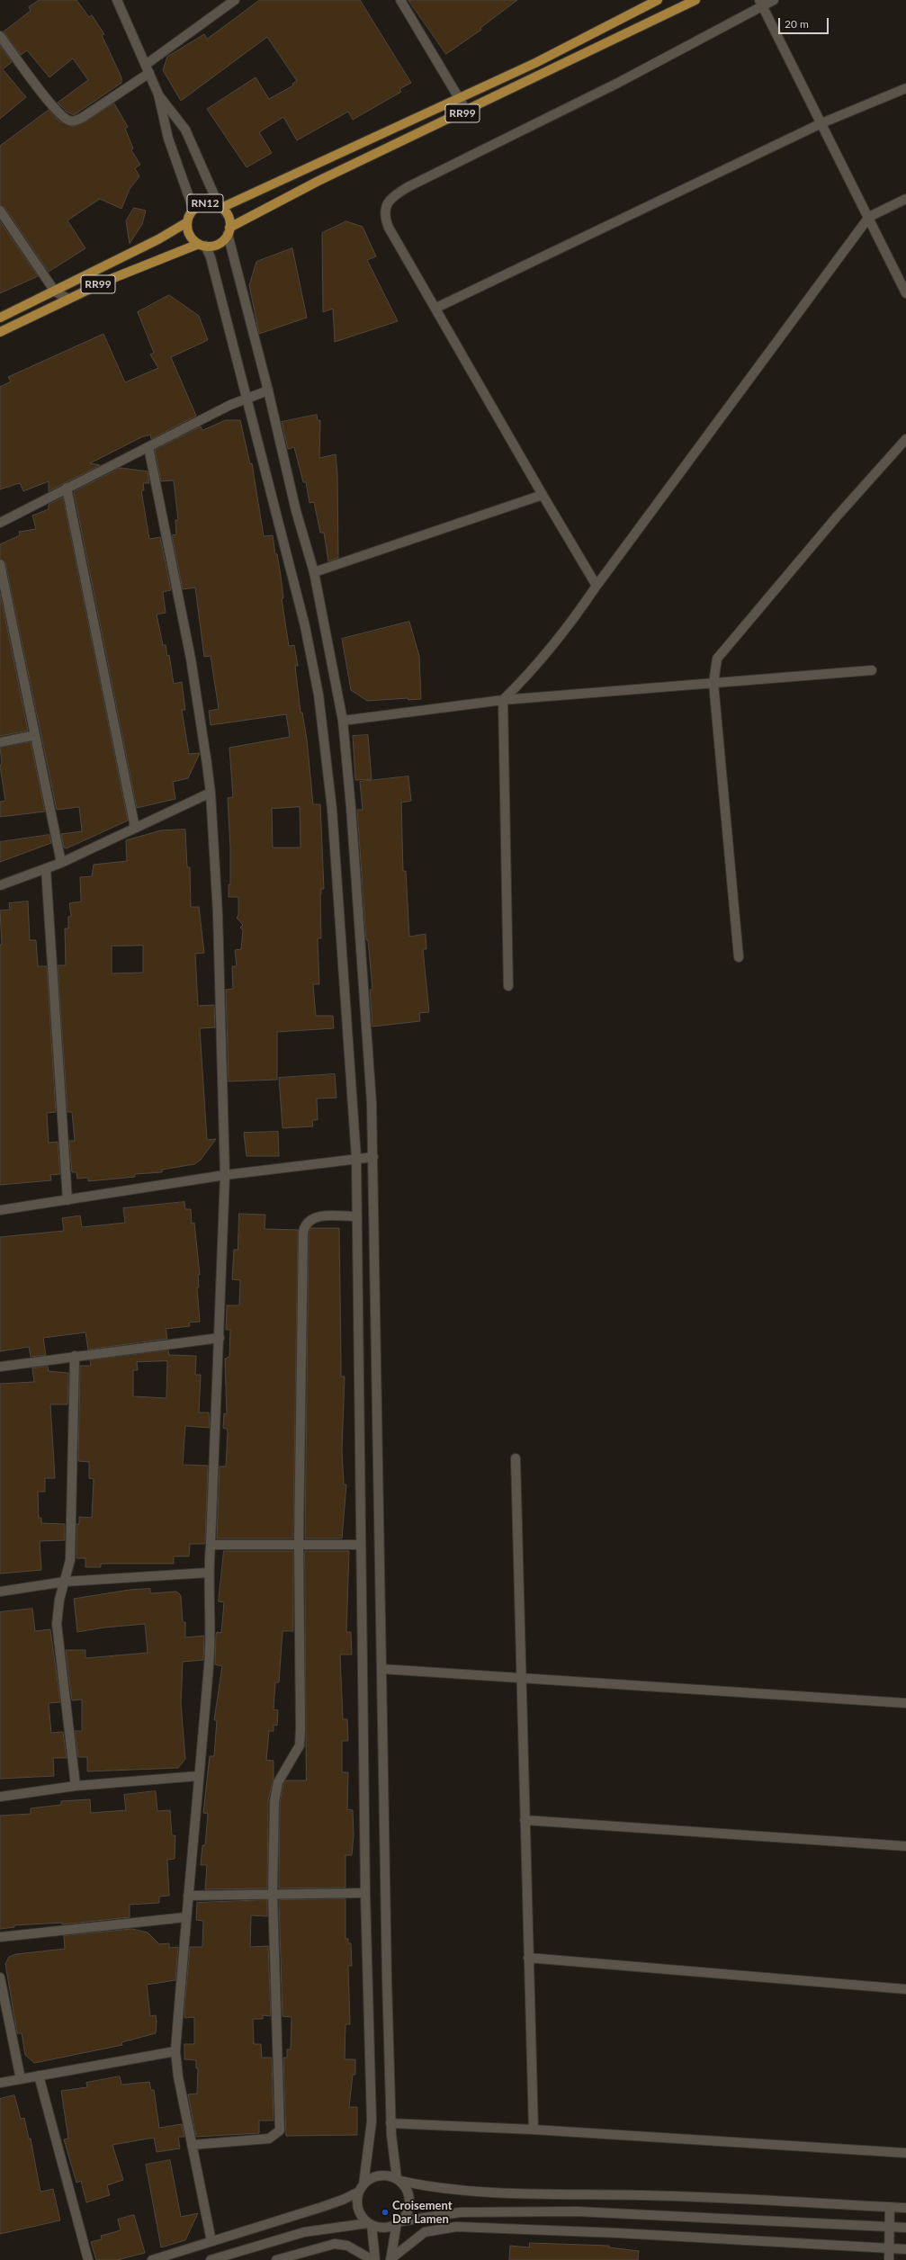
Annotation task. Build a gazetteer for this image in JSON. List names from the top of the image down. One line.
{"streets":{"main road":["RR99","RN12"]},"crossings":[["RR99","RN12"]],"places":["Croisement Dar Lamen"],"scale_bar":"20 m"}
